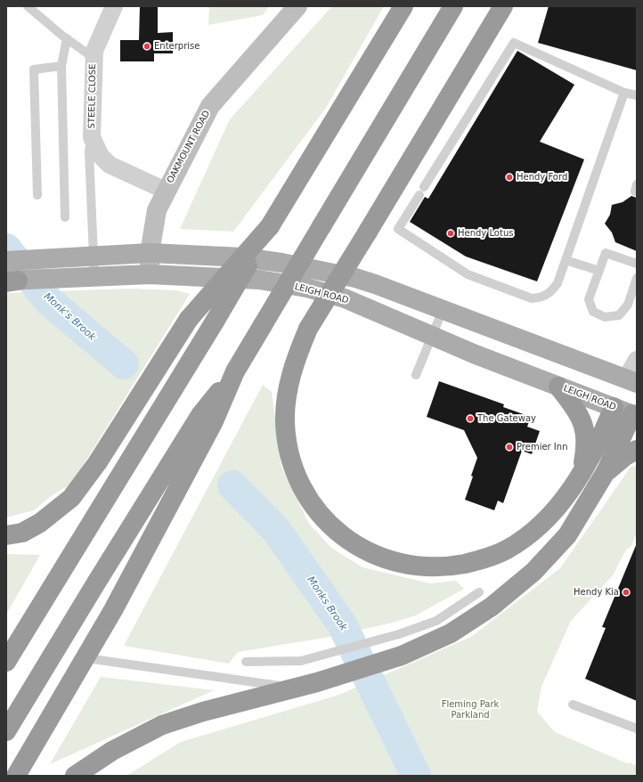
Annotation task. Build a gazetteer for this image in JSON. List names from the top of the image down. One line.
{"streets":{"main road":["LEIGH ROAD"],"street":["STEELE CLOSE","OAKMOUNT ROAD"]},"crossings":[["STEELE CLOSE","OAKMOUNT ROAD"],["OAKMOUNT ROAD","LEIGH ROAD"]],"water":["Monk's Brook","Monks Brook"],"parks":["Fleming Park Parkland"],"places":["Enterprise","Hendy Ford","Hendy Lotus","The Gateway","Premier Inn","Hendy Kia"]}
